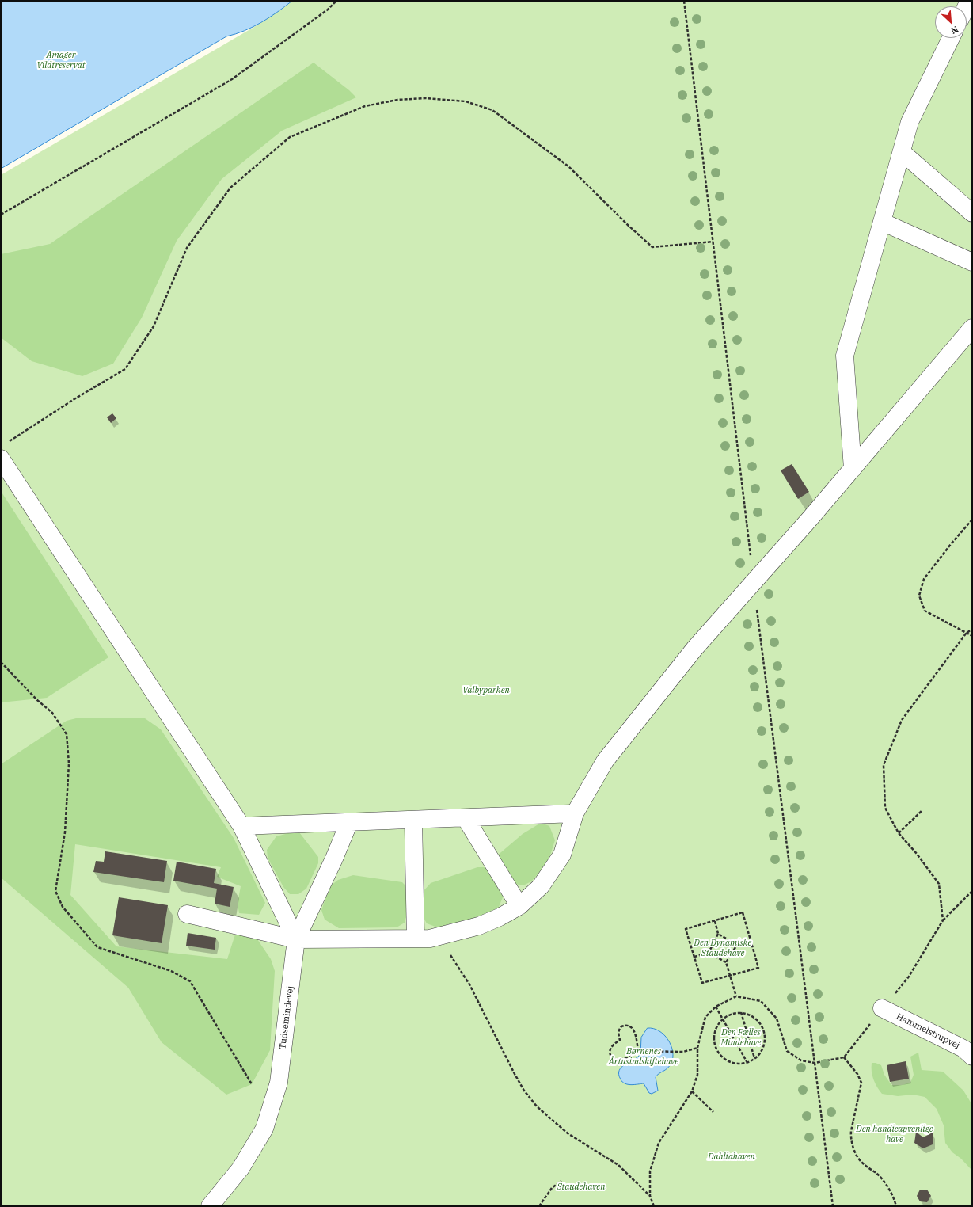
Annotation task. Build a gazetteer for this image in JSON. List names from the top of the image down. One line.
{"streets":{"lane":["Tudsemindevej","Hammelstrupvej"]},"parks":["Amager Vildtreservat","Valbyparken","Den Dynamiske Staudehave","Den Fælles Mindehave","Børnenes Årtusindskiftehave","Den handicapvenlige have","Dahliahaven","Staudehaven"],"north":"bottom right"}
